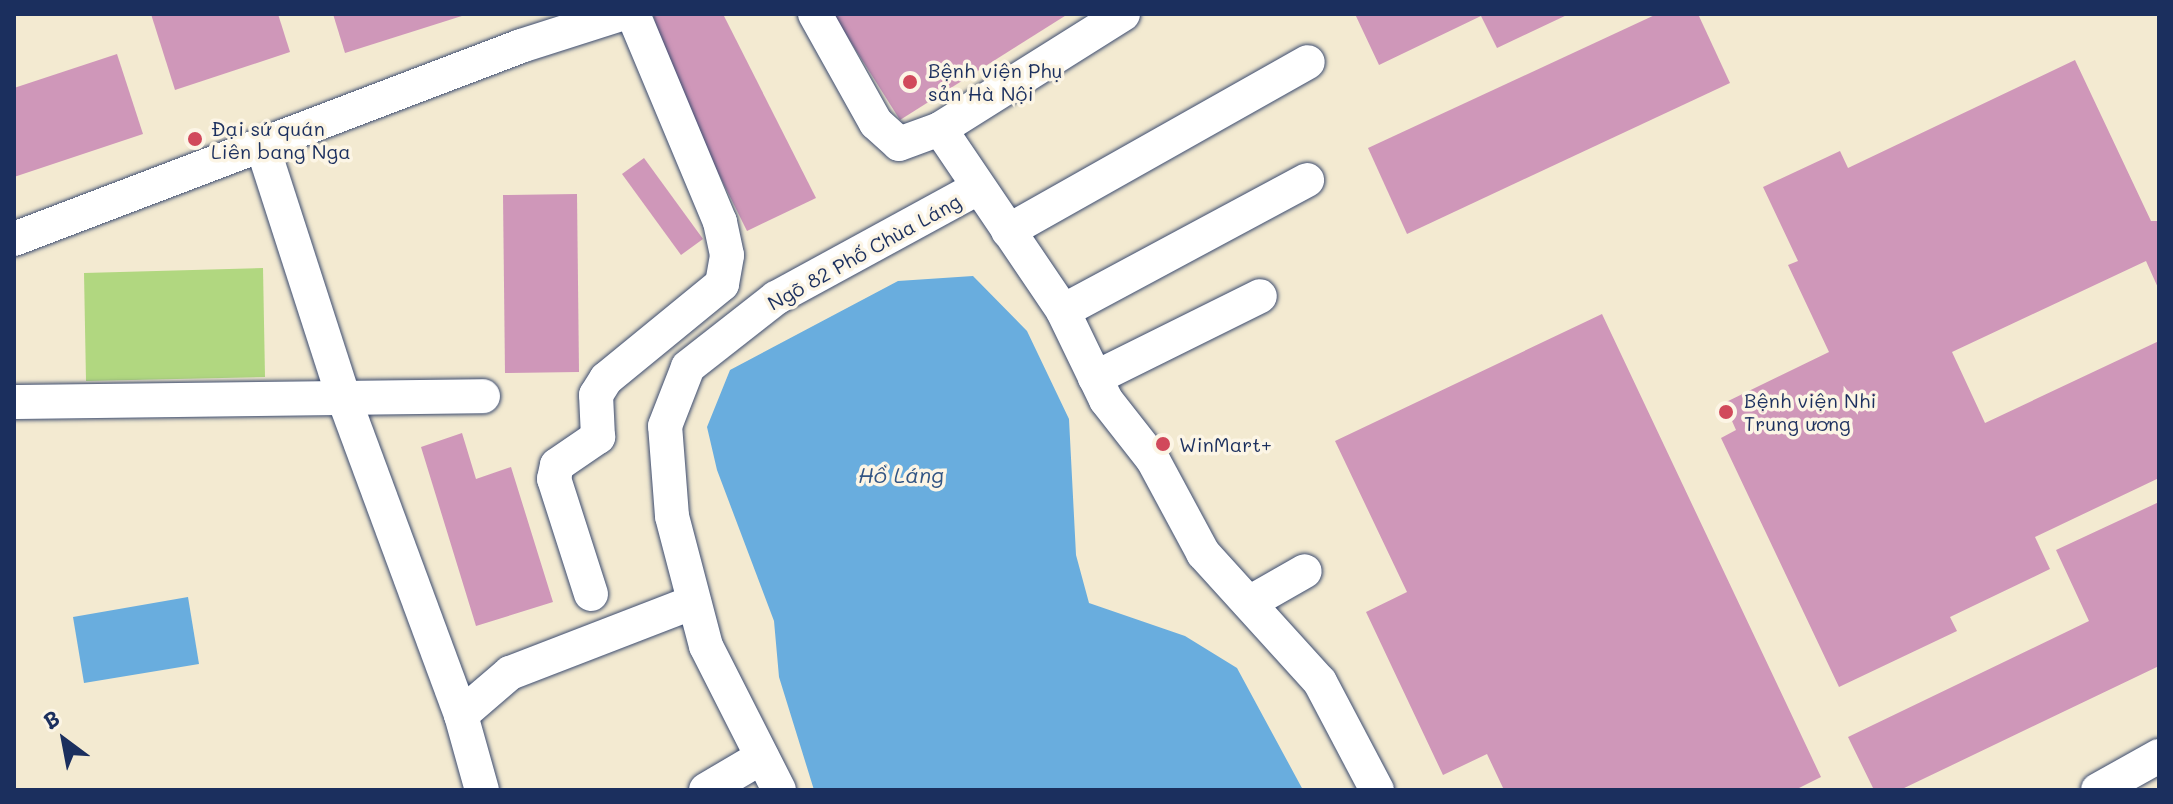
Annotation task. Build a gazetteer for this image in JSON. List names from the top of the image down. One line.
{"streets":{"street":["Ngõ 82 Phố Chùa Láng"]},"water":["Hồ Láng"],"places":["Bệnh viện Phụ sản Hà Nội","Đại sứ quán Liên bang Nga","Bệnh viện Nhi Trung ương","WinMart+"],"north":"top left"}
